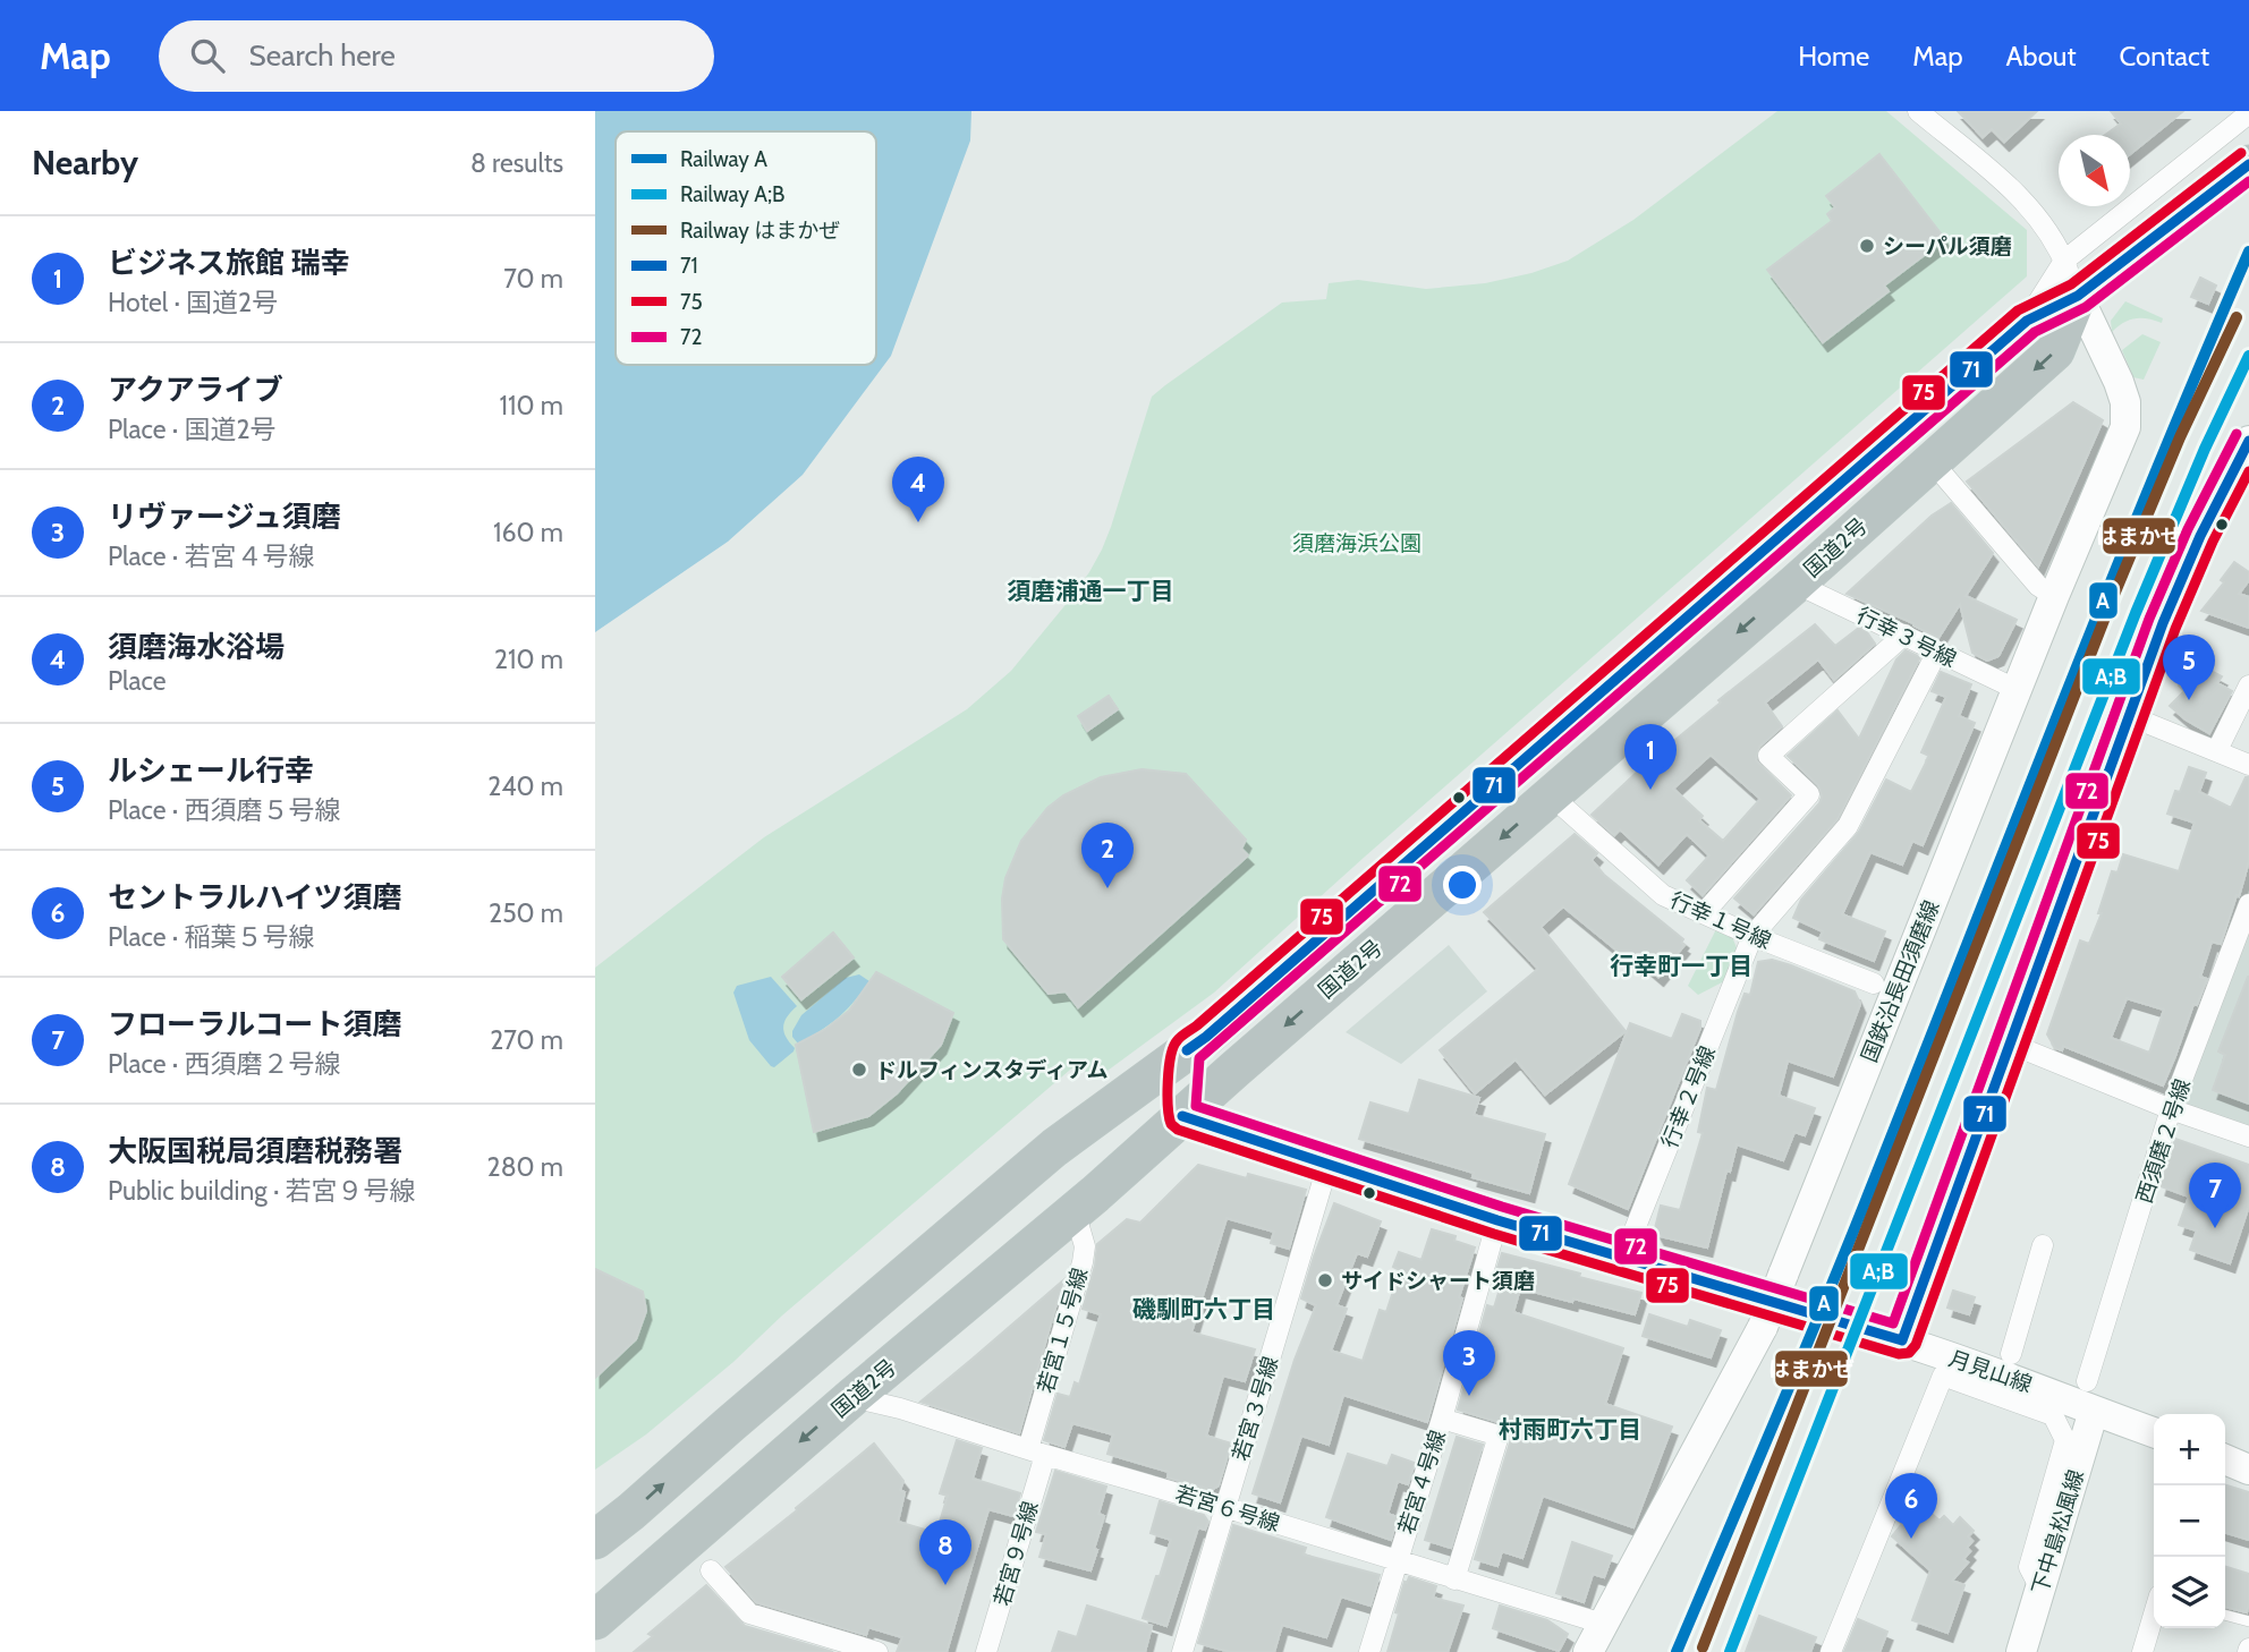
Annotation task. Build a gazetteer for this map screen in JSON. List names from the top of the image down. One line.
{"streets":{"highway":["国道2号"],"street":["行幸３号線","行幸１号線","国鉄沿長田須磨線","行幸２号線","西須磨２号線","若宮１５号線","月見山線","若宮３号線","若宮４号線","若宮６号線","下中島松風線","若宮９号線"]},"crossings":[["国道2号","行幸３号線"],["国道2号","行幸１号線"],["国道2号","国鉄沿長田須磨線"],["国道2号","若宮１５号線"],["国道2号","月見山線"],["国道2号","若宮６号線"],["行幸３号線","国鉄沿長田須磨線"],["行幸３号線","行幸２号線"],["行幸１号線","行幸２号線"],["国鉄沿長田須磨線","若宮６号線"],["行幸２号線","月見山線"],["若宮１５号線","若宮６号線"],["若宮１５号線","若宮９号線"],["月見山線","若宮３号線"],["月見山線","若宮４号線"],["月見山線","下中島松風線"],["若宮３号線","若宮６号線"],["若宮４号線","若宮６号線"],["若宮６号線","若宮９号線"]],"districts":["須磨浦通一丁目","行幸町一丁目","磯馴町六丁目","村雨町六丁目"],"parks":["須磨海浜公園"],"places":["シーパル須磨","ドルフィンスタディアム","サイドシャート須磨"],"lines":["transit line 75","transit line 71","transit line 72","rail line A","rail line はまかぜ","rail line A;B"],"legend":["Railway A","Railway A;B","Railway はまかぜ","71","75","72"],"north":"bottom right","page":{"header":"Map","search":"Search here","nav":["Home","Map","About","Contact"],"heading":["Nearby","8 results"],"list":[{"mark":"1","name":"ビジネス旅館 瑞幸","note":"Hotel · 国道2号","value":"70 m"},{"mark":"2","name":"アクアライブ","note":"Place · 国道2号","value":"110 m"},{"mark":"3","name":"リヴァージュ須磨","note":"Place · 若宮４号線","value":"160 m"},{"mark":"4","name":"須磨海水浴場","note":"Place","value":"210 m"},{"mark":"5","name":"ルシェール行幸","note":"Place · 西須磨５号線","value":"240 m"},{"mark":"6","name":"セントラルハイツ須磨","note":"Place · 稲葉５号線","value":"250 m"},{"mark":"7","name":"フローラルコート須磨","note":"Place · 西須磨２号線","value":"270 m"},{"mark":"8","name":"大阪国税局須磨税務署","note":"Public building · 若宮９号線","value":"280 m"}],"pins":["4","5","1","2","7","3","6","8"],"map_buttons":["+","−"]}}
